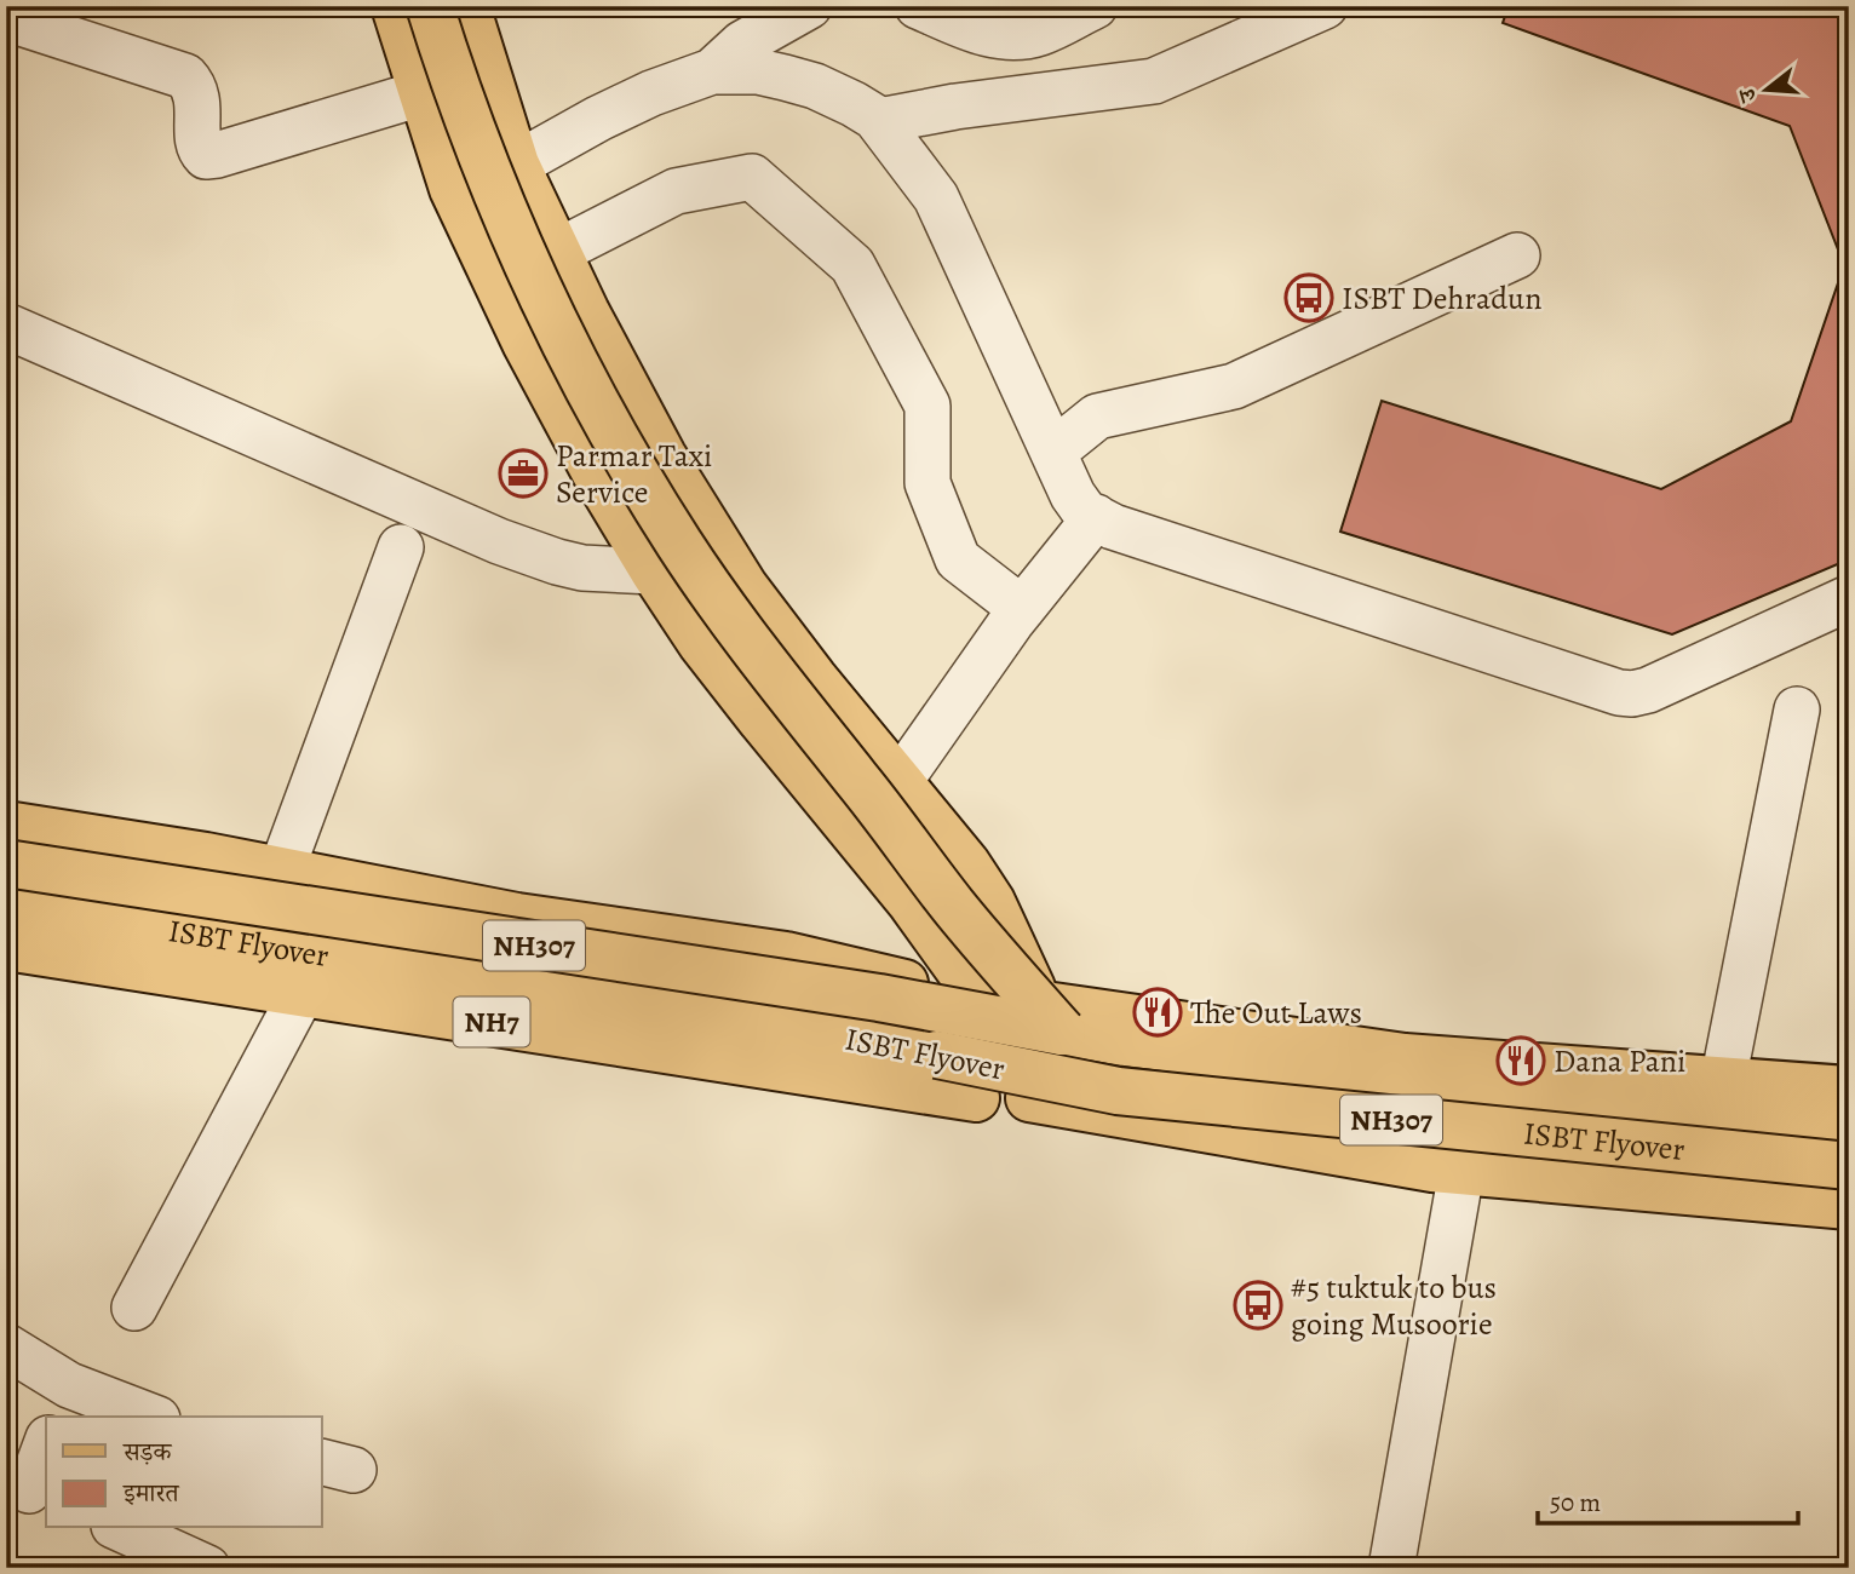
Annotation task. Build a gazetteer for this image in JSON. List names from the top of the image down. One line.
{"streets":{"main road":["ISBT Flyover","NH307","NH7"]},"crossings":[["ISBT Flyover","NH7"]],"places":{"bus stop":["ISBT Dehradun","#5 tuktuk to bus going Musoorie"],"office":["Parmar Taxi Service"],"restaurant":["The Out Laws","Dana Pani"]},"legend":["सड़क","इमारत"],"scale_bar":"50 m","north":"left"}
